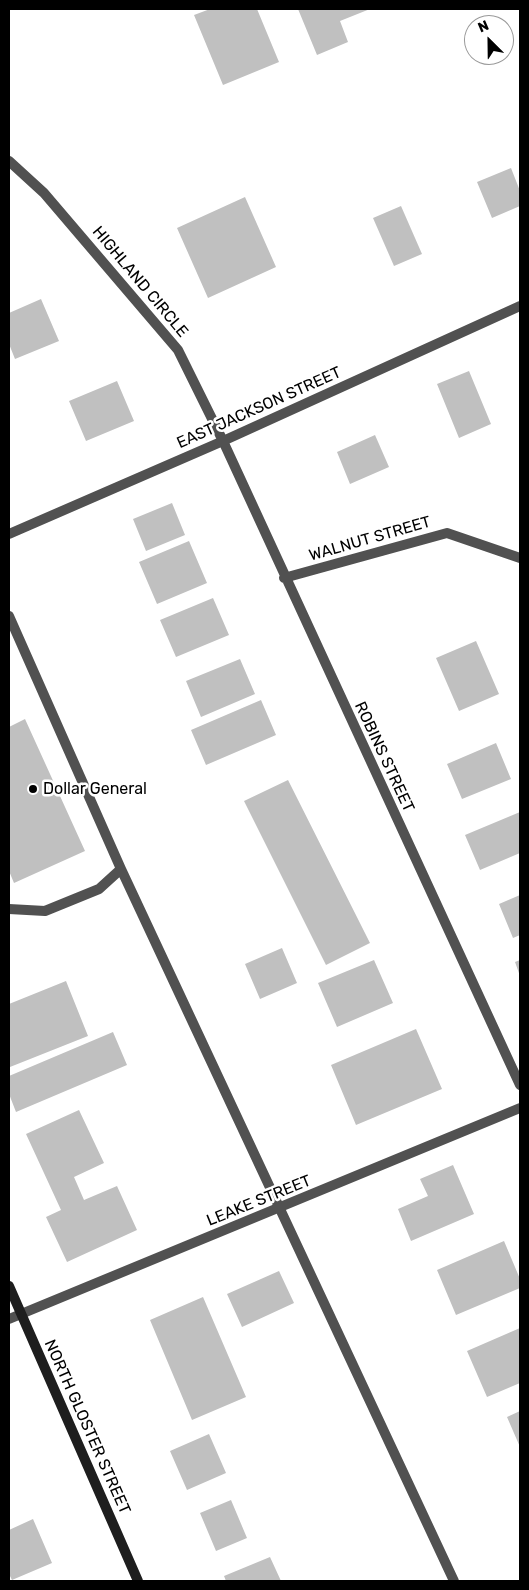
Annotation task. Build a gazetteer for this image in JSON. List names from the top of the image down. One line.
{"streets":{"main road":["NORTH GLOSTER STREET"],"street":["HIGHLAND CIRCLE","EAST JACKSON STREET","WALNUT STREET","ROBINS STREET","LEAKE STREET"]},"crossings":[["HIGHLAND CIRCLE","EAST JACKSON STREET"],["HIGHLAND CIRCLE","ROBINS STREET"],["EAST JACKSON STREET","ROBINS STREET"],["WALNUT STREET","ROBINS STREET"],["LEAKE STREET","NORTH GLOSTER STREET"]],"places":["Dollar General"],"north":"top left"}
